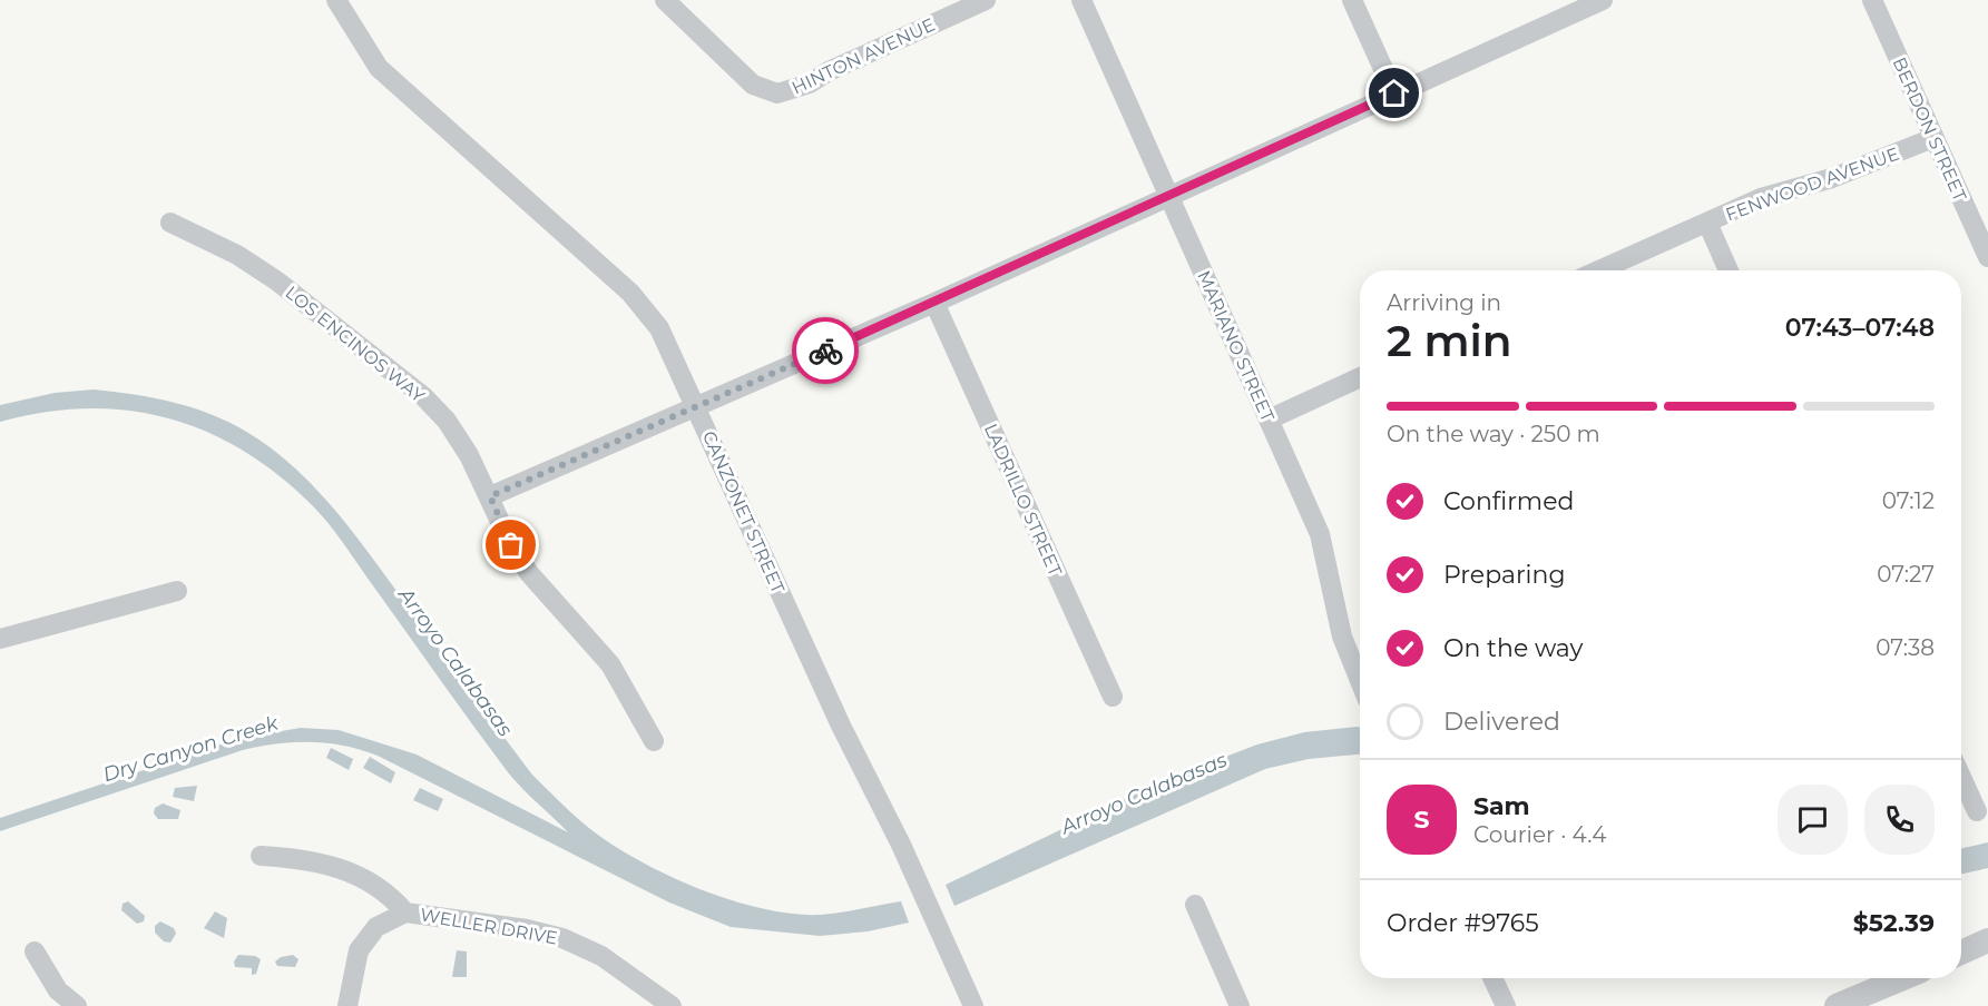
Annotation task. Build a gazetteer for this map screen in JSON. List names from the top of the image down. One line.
{"streets":{"street":["HINTON AVENUE","BERDON STREET","FENWOOD AVENUE","LOS ENCINOS WAY","MARIANO STREET","LADRILLO STREET","CANZONET STREET","WELLER DRIVE"]},"crossings":[["BERDON STREET","FENWOOD AVENUE"]],"water":["Arroyo Calabasas","Dry Canyon Creek"],"page":{"heading":["2 min","Arriving in","07:43–07:48"],"panel":["Sam","Courier · 4.4","Order #9765","$52.39"],"bar":"On the way · 250 m","list":[["Confirmed","07:12"],["Preparing","07:27"],["On the way","07:38"],"Delivered"],"round":"S"}}
